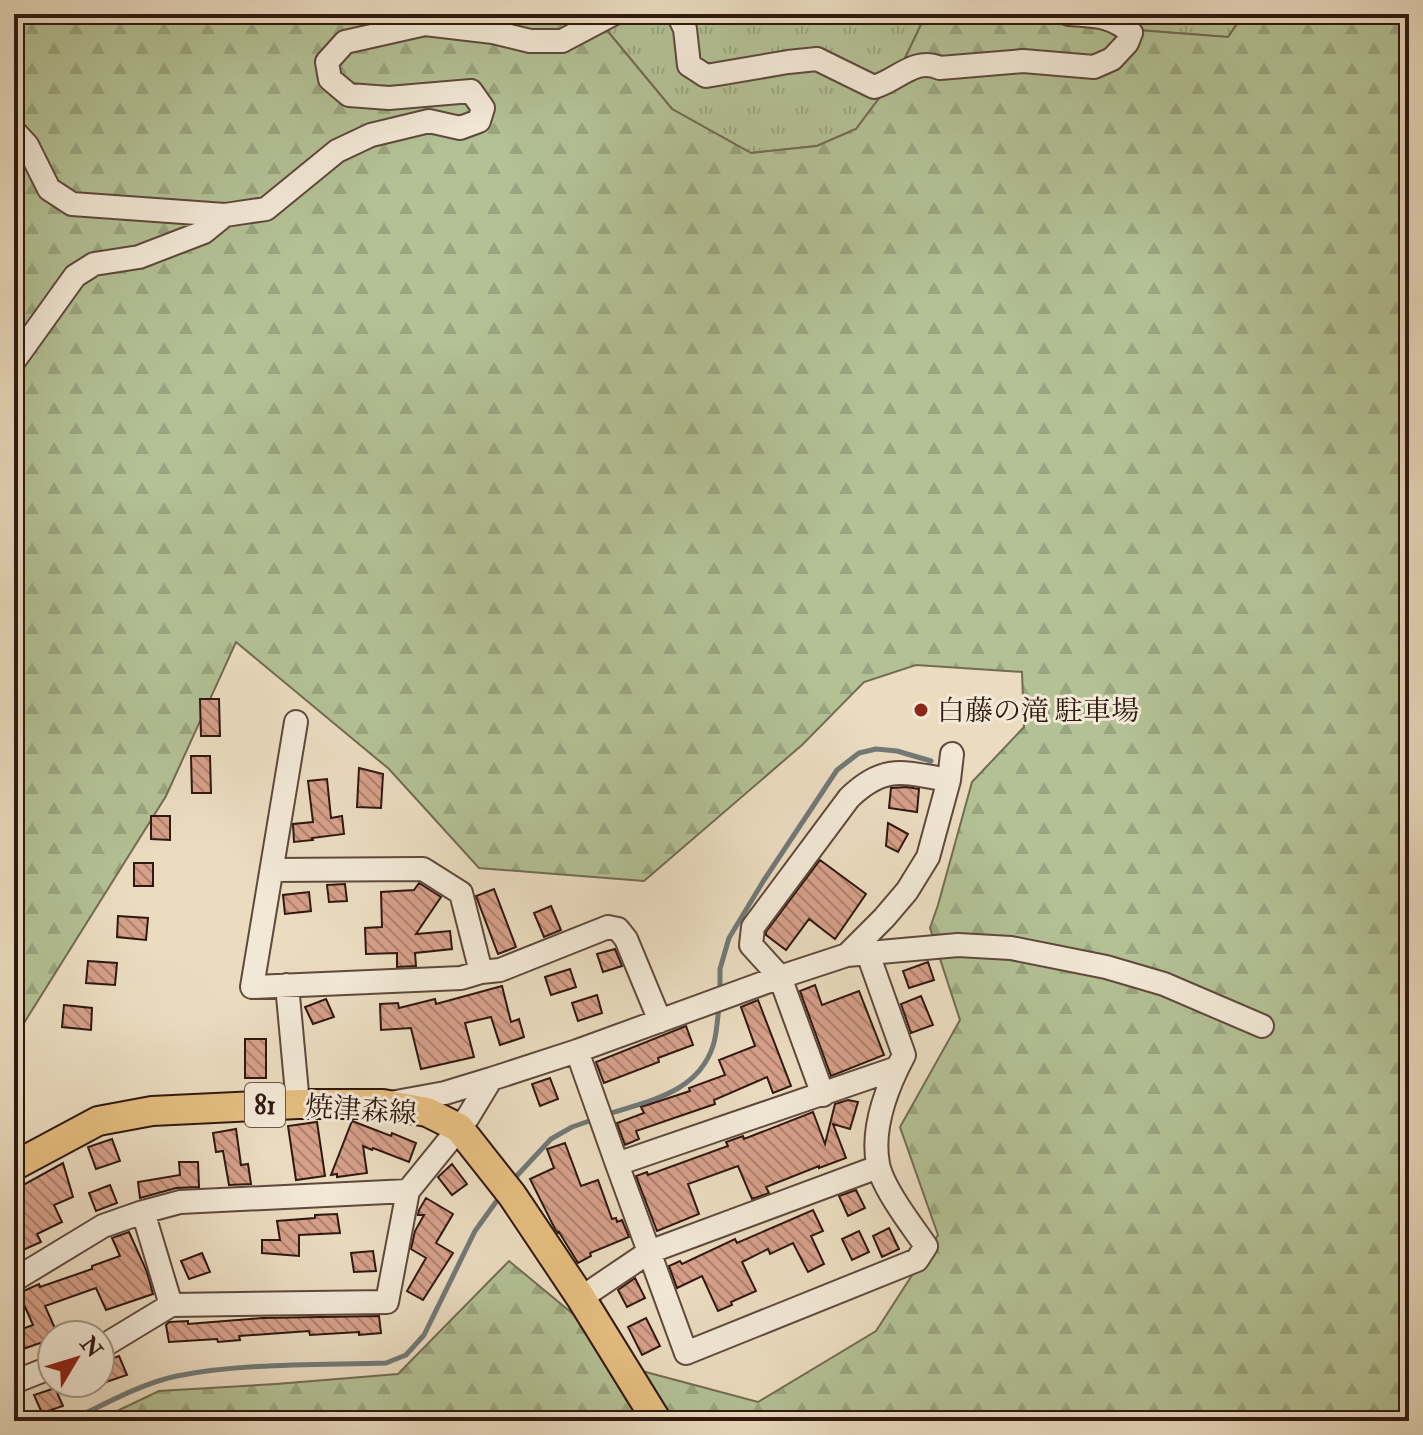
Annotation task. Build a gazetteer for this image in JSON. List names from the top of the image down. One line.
{"streets":{"main road":["81","焼津森線"]},"places":["白藤の滝 駐車場"],"north":"top right"}
